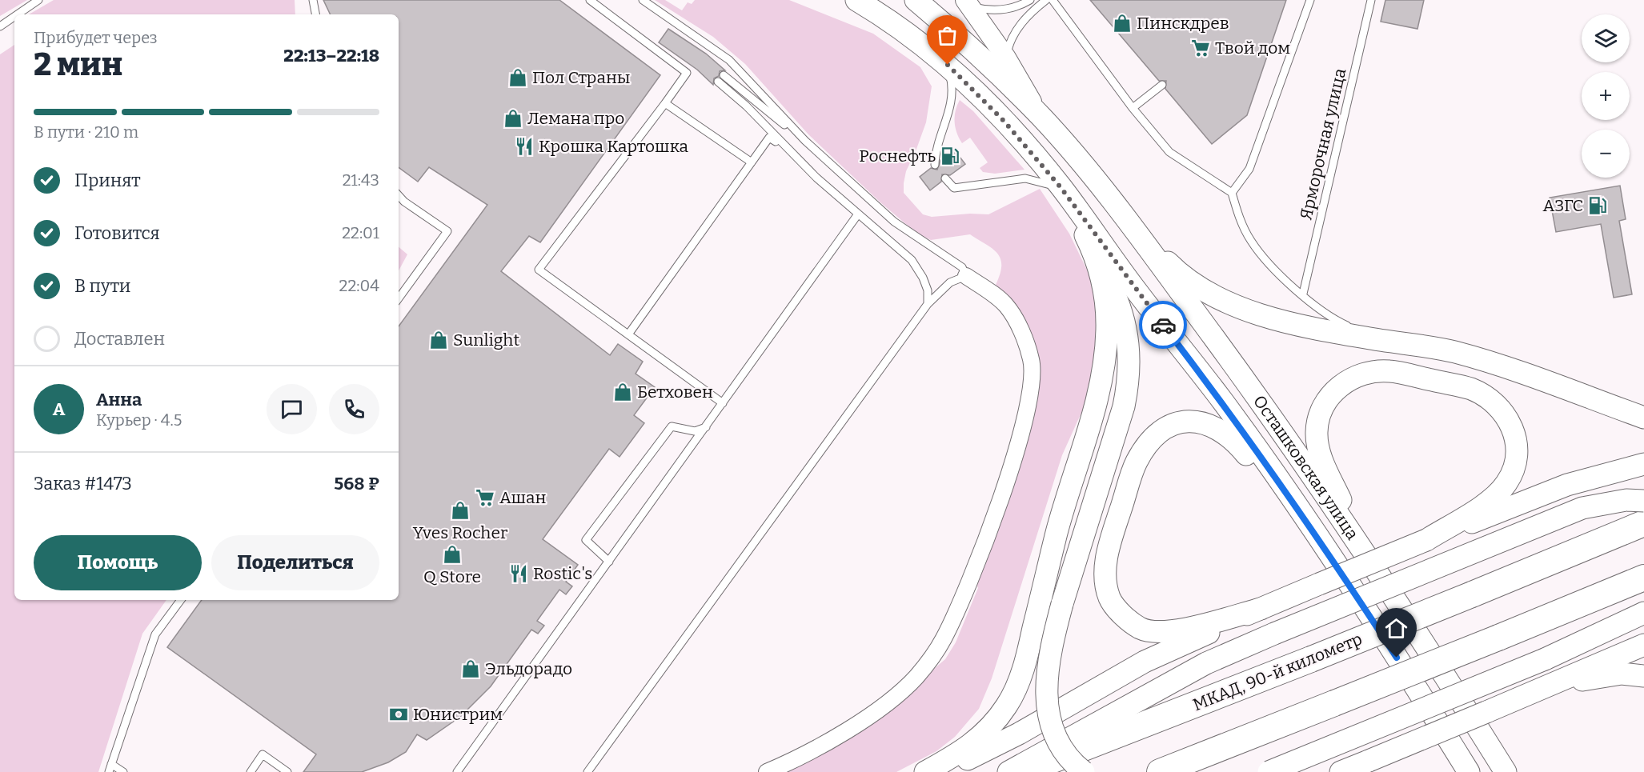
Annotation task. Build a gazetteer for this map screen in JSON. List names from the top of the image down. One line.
{"streets":{"highway":["МКАД, 90-й километр"],"main road":["Осташковская улица"],"lane":["Ярморочная улица"]},"places":{"shop":["Пинскдрев","Пол Страны","Лемана про","Sunlight","Бетховен","Yves Rocher","Q Store","Эльдорадо"],"supermarket":["Твой дом","Ашан"],"restaurant":["Крошка Картошка","Rostic's"],"fuel station":["Роснефть","АЗГС"],"bank":["Юнистрим"]},"page":{"map_buttons":["+","−"],"heading":["2 мин","Прибудет через","22:13–22:18"],"panel":["Анна","Курьер · 4.5","Заказ #1473","568 ₽"],"bar":"В пути · 210 m","list":[["Принят","21:43"],["Готовится","22:01"],["В пути","22:04"],"Доставлен"],"round":"А","buttons":["Помощь","Поделиться"]}}
